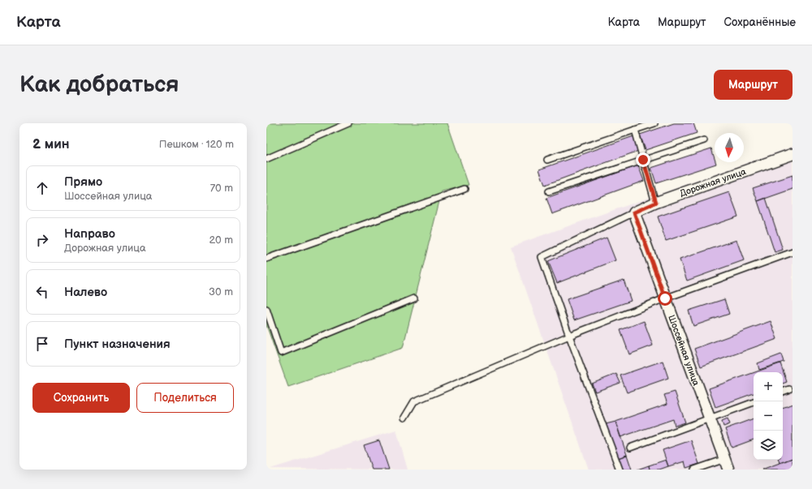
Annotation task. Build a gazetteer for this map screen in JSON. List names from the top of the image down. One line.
{"streets":{"street":["Дорожная улица","Шоссейная улица"]},"crossings":[["Дорожная улица","Шоссейная улица"]],"north":"bottom","page":{"header":"Карта","nav":["Карта","Маршрут","Сохранённые"],"buttons":["Маршрут",["Сохранить","Поделиться"]],"title":"Как добраться","heading":["2 мин","Пешком · 120 m"],"list":[["Прямо","Шоссейная улица","70 m"],["Направо","Дорожная улица","20 m"],["Налево","30 m"],"Пункт назначения"],"map_buttons":["+","−"]}}
